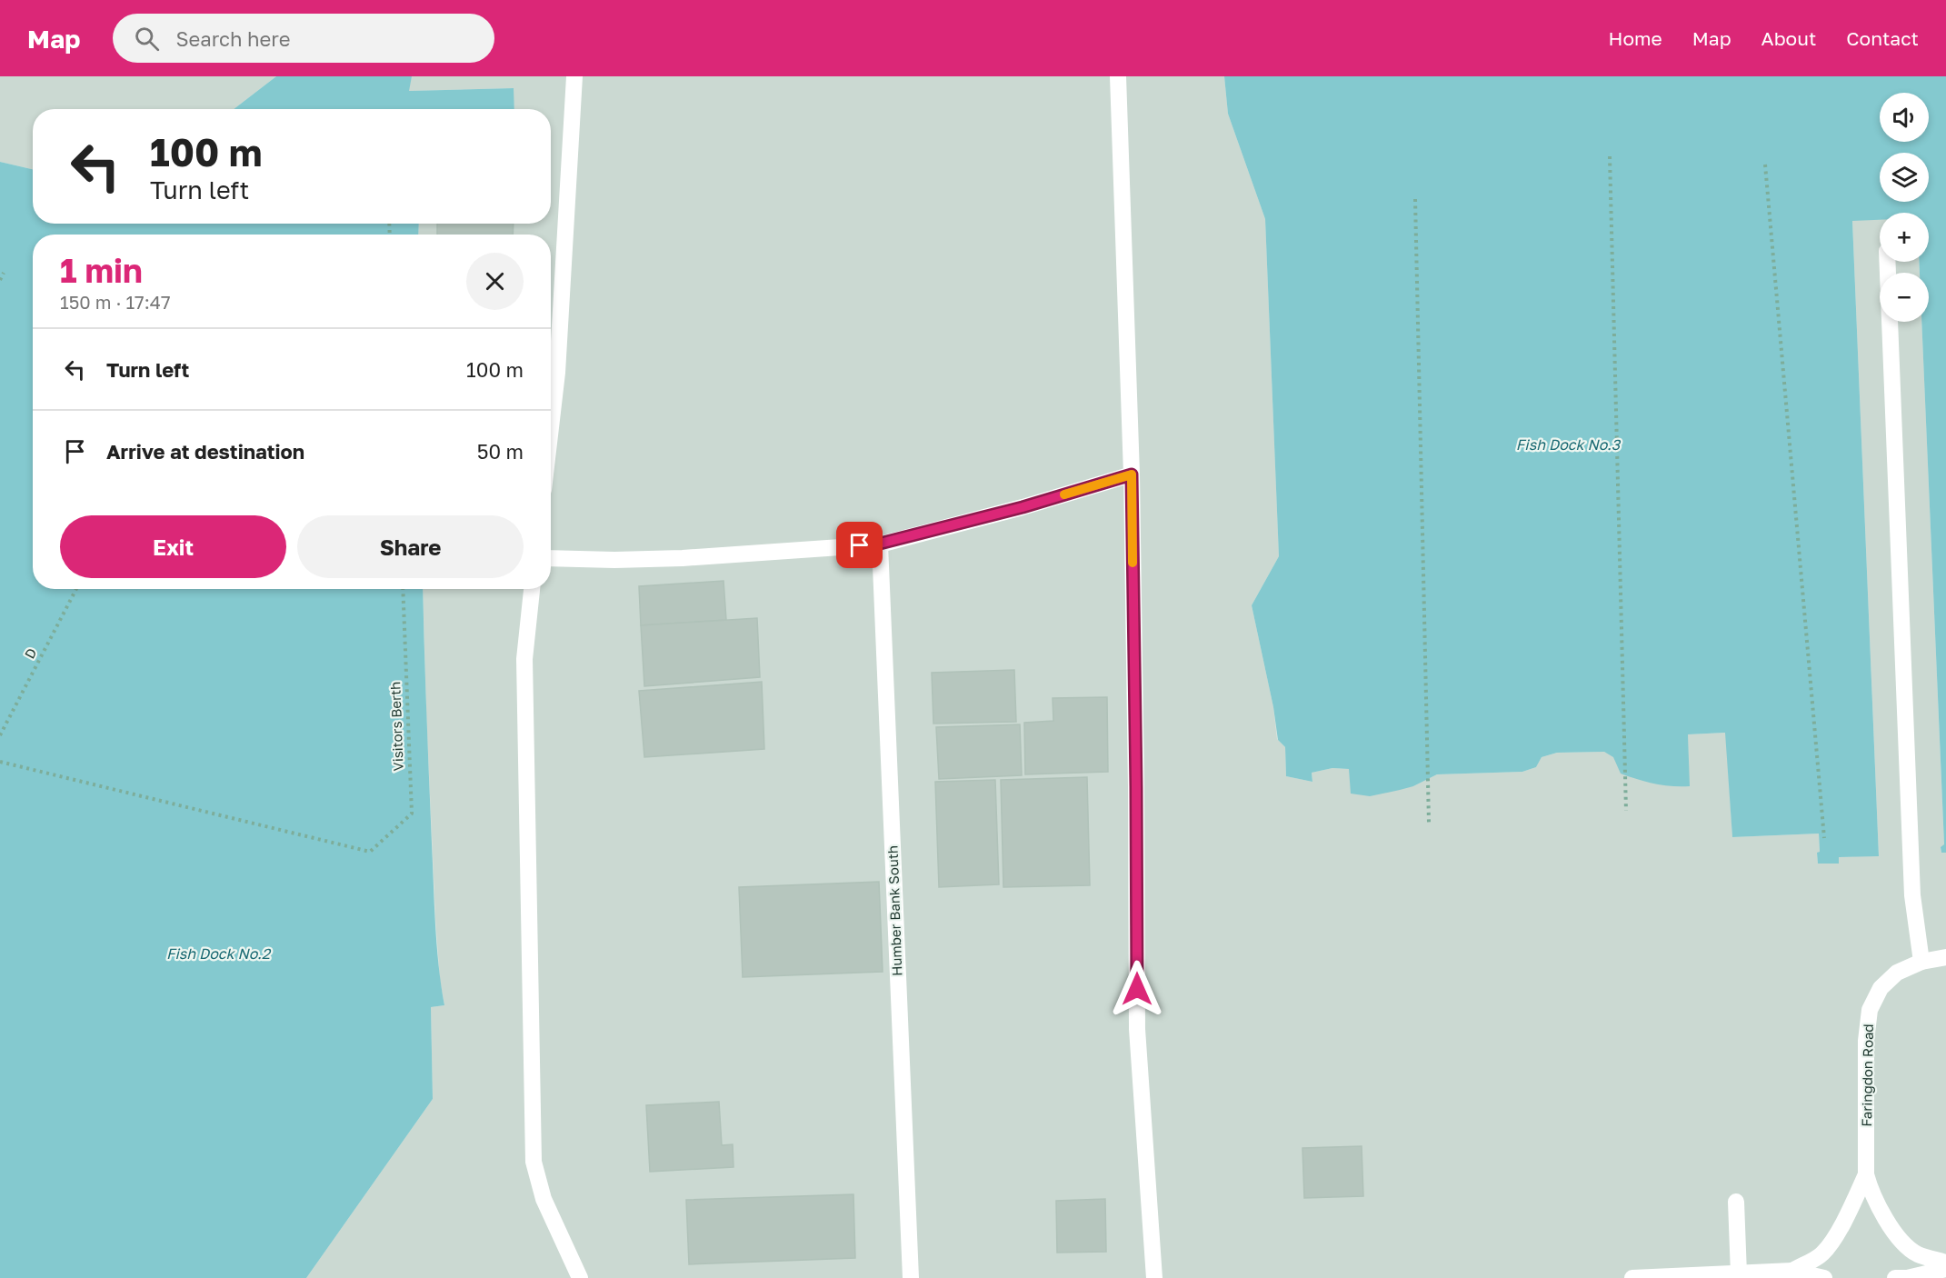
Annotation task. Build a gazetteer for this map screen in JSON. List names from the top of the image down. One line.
{"streets":{"street":["Humber Bank South","Faringdon Road"],"path":["D","Visitors Berth"]},"water":["Fish Dock No.3","Fish Dock No.2"],"page":{"header":"Map","search":"Search here","nav":["Home","Map","About","Contact"],"map_buttons":["+","−"],"turn":["100 m","Turn left"],"heading":["1 min","150 m · 17:47"],"list":[{"name":"Turn left","value":"100 m"},{"name":"Arrive at destination","value":"50 m"}],"buttons":["Exit","Share"]}}
